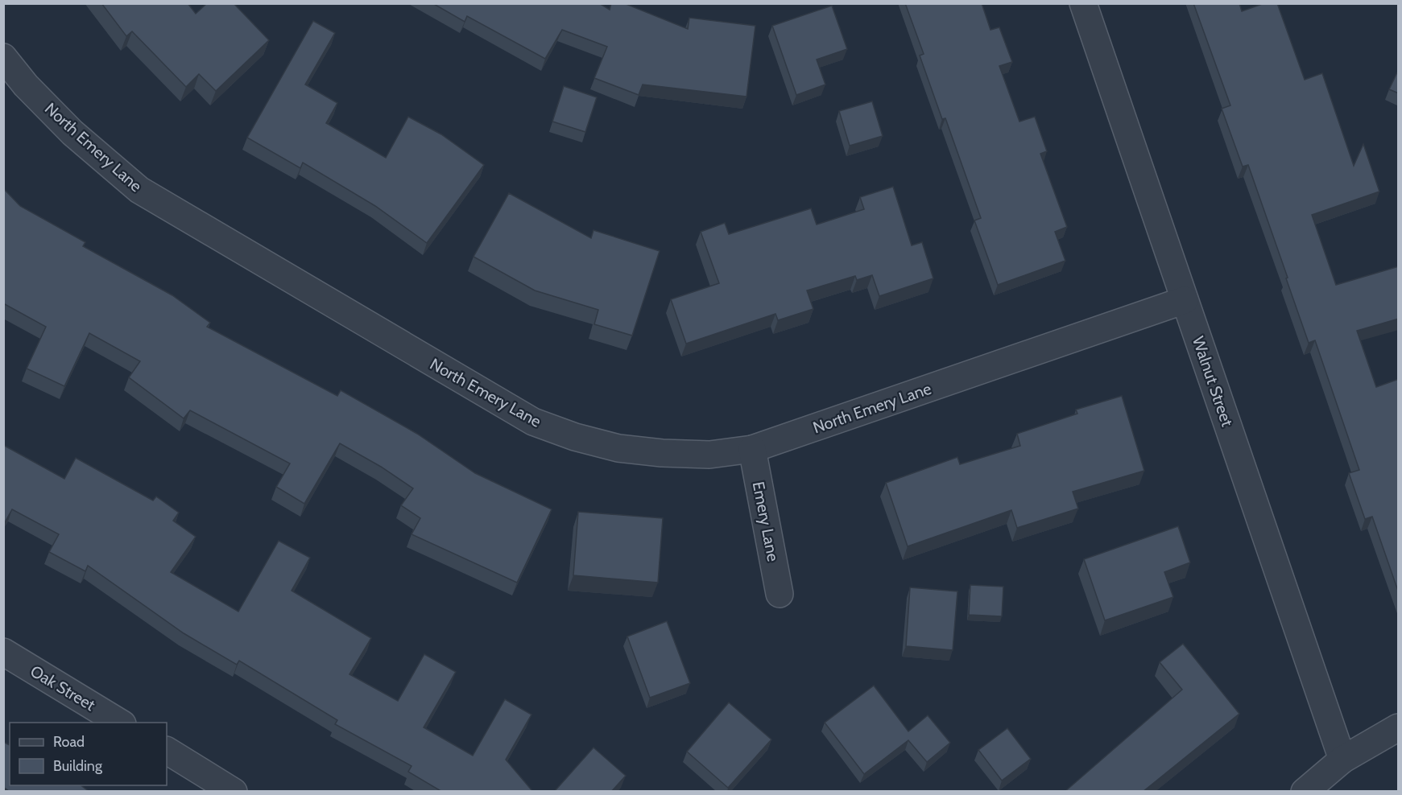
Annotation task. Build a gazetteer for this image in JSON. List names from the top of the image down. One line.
{"streets":{"street":["North Emery Lane","Walnut Street","Emery Lane","Oak Street"]},"crossings":[["North Emery Lane","Walnut Street"],["North Emery Lane","Emery Lane"]],"legend":["Road","Building"]}
